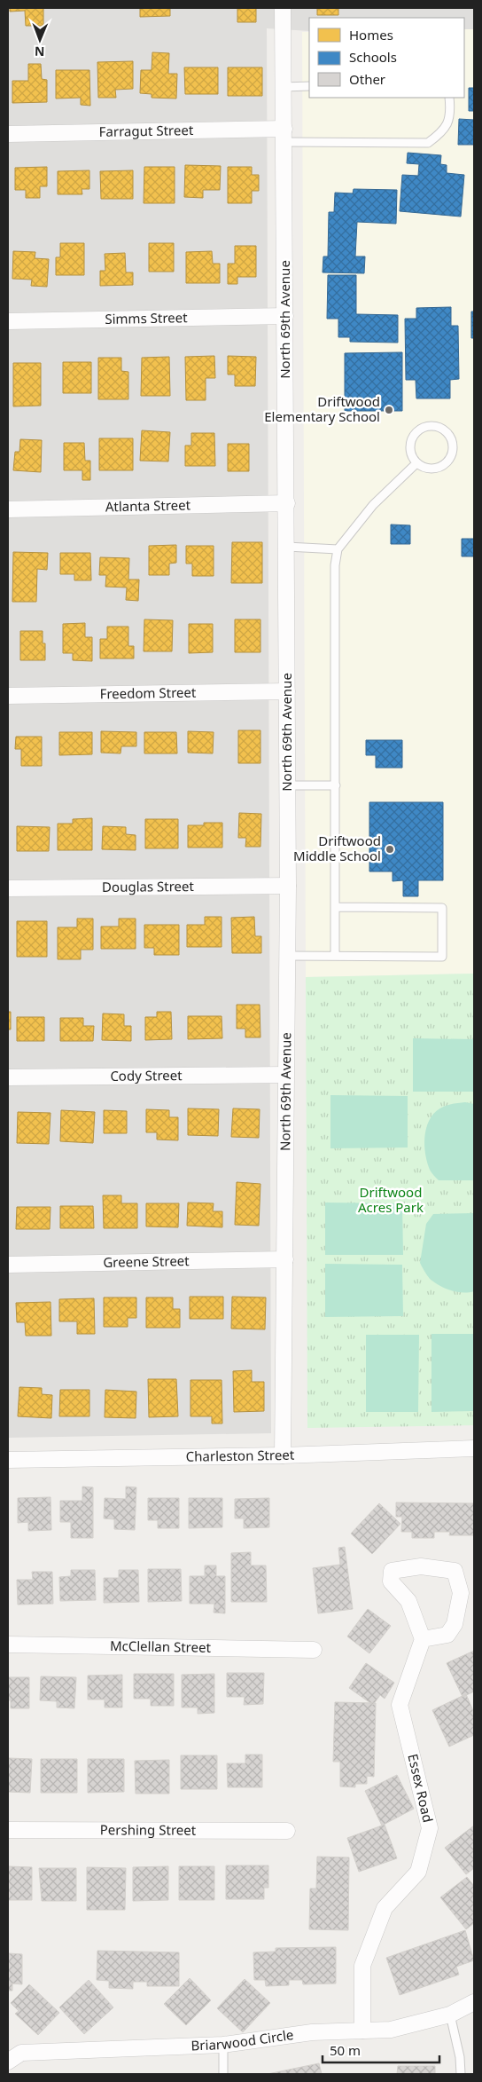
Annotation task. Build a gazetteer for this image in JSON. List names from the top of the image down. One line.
{"streets":{"street":["Farragut Street","Simms Street","North 69th Avenue","Atlanta Street","Freedom Street","Douglas Street","Cody Street","Greene Street","Charleston Street","McClellan Street","Essex Road","Pershing Street","Briarwood Circle"]},"crossings":[["Farragut Street","North 69th Avenue"],["Simms Street","North 69th Avenue"],["North 69th Avenue","Atlanta Street"],["North 69th Avenue","Freedom Street"],["North 69th Avenue","Douglas Street"],["North 69th Avenue","Cody Street"],["North 69th Avenue","Greene Street"],["North 69th Avenue","Charleston Street"],["Essex Road","Briarwood Circle"]],"parks":["Driftwood Acres Park"],"places":["Driftwood Elementary School","Driftwood Middle School"],"legend":["Homes","Schools","Other"],"scale_bar":"50 m","north":"bottom"}
